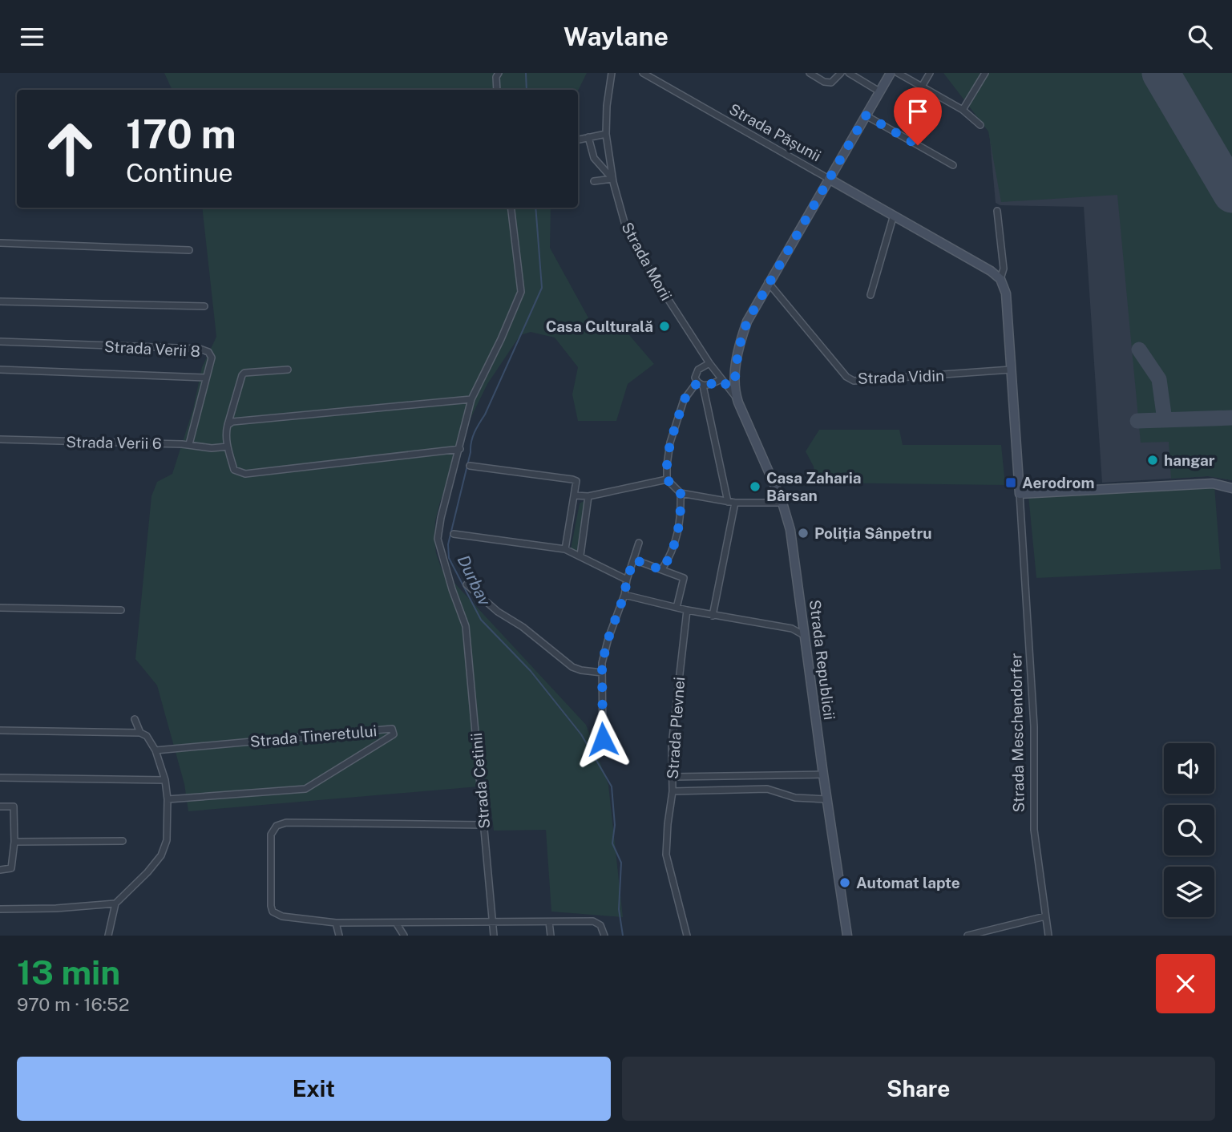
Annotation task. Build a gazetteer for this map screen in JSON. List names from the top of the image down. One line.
{"streets":{"main road":["Strada Pășunii","Strada Republicii","Strada Meschendorfer"],"street":["Strada Morii","Strada Verii 8","Strada Vidin","Strada Verii 6","Strada Plevnei","Strada Tineretului","Strada Cetinii"]},"crossings":[["Strada Pășunii","Strada Republicii"],["Strada Pășunii","Strada Meschendorfer"],["Strada Morii","Strada Republicii"],["Strada Verii 8","Strada Verii 6"],["Strada Vidin","Strada Republicii"],["Strada Vidin","Strada Meschendorfer"],["Strada Republicii","Strada Plevnei"]],"water":["Durbav"],"places":{"other":["Casa Culturală","hangar","Casa Zaharia Bârsan","Poliția Sânpetru","Automat lapte"],"transit":["Aerodrom"]},"page":{"header":"Waylane","turn":["170 m","Continue"],"heading":["13 min","970 m · 16:52"],"buttons":["Exit","Share"]}}
